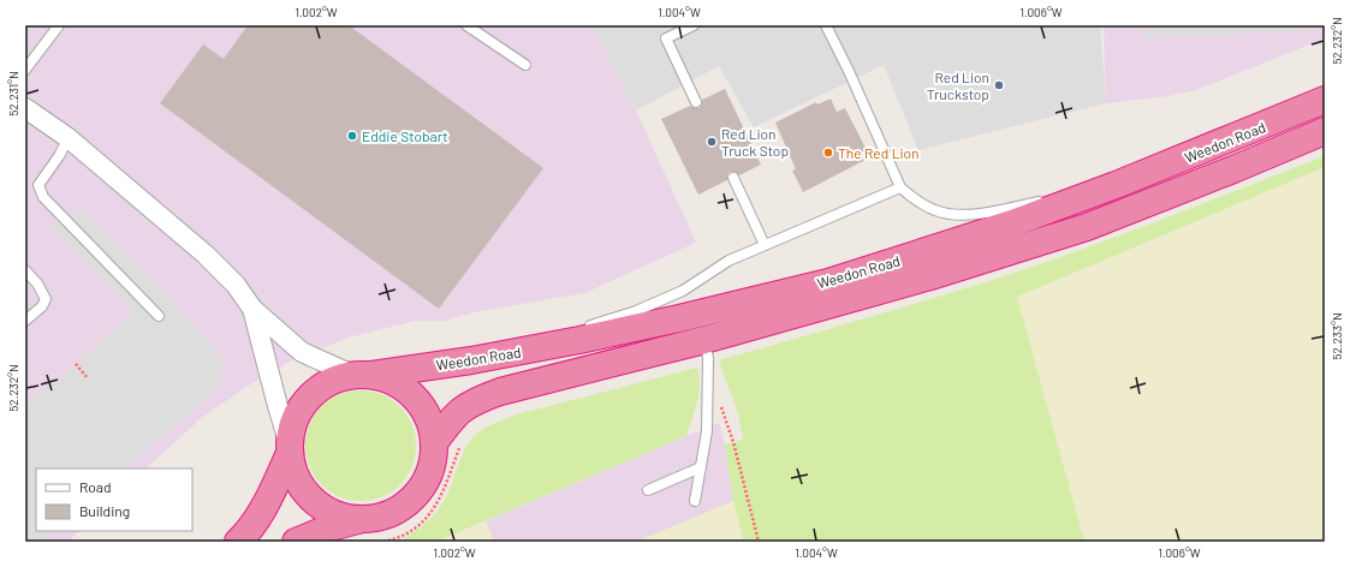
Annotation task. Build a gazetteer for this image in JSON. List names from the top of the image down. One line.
{"streets":{"highway":["Weedon Road"]},"places":["Red Lion Truckstop","Eddie Stobart","Red Lion Truck Stop","The Red Lion"],"legend":["Road","Building"],"coordinates":["1.002°W","1.004°W","1.006°W","52.232°N","52.231°N","52.233°N"]}
